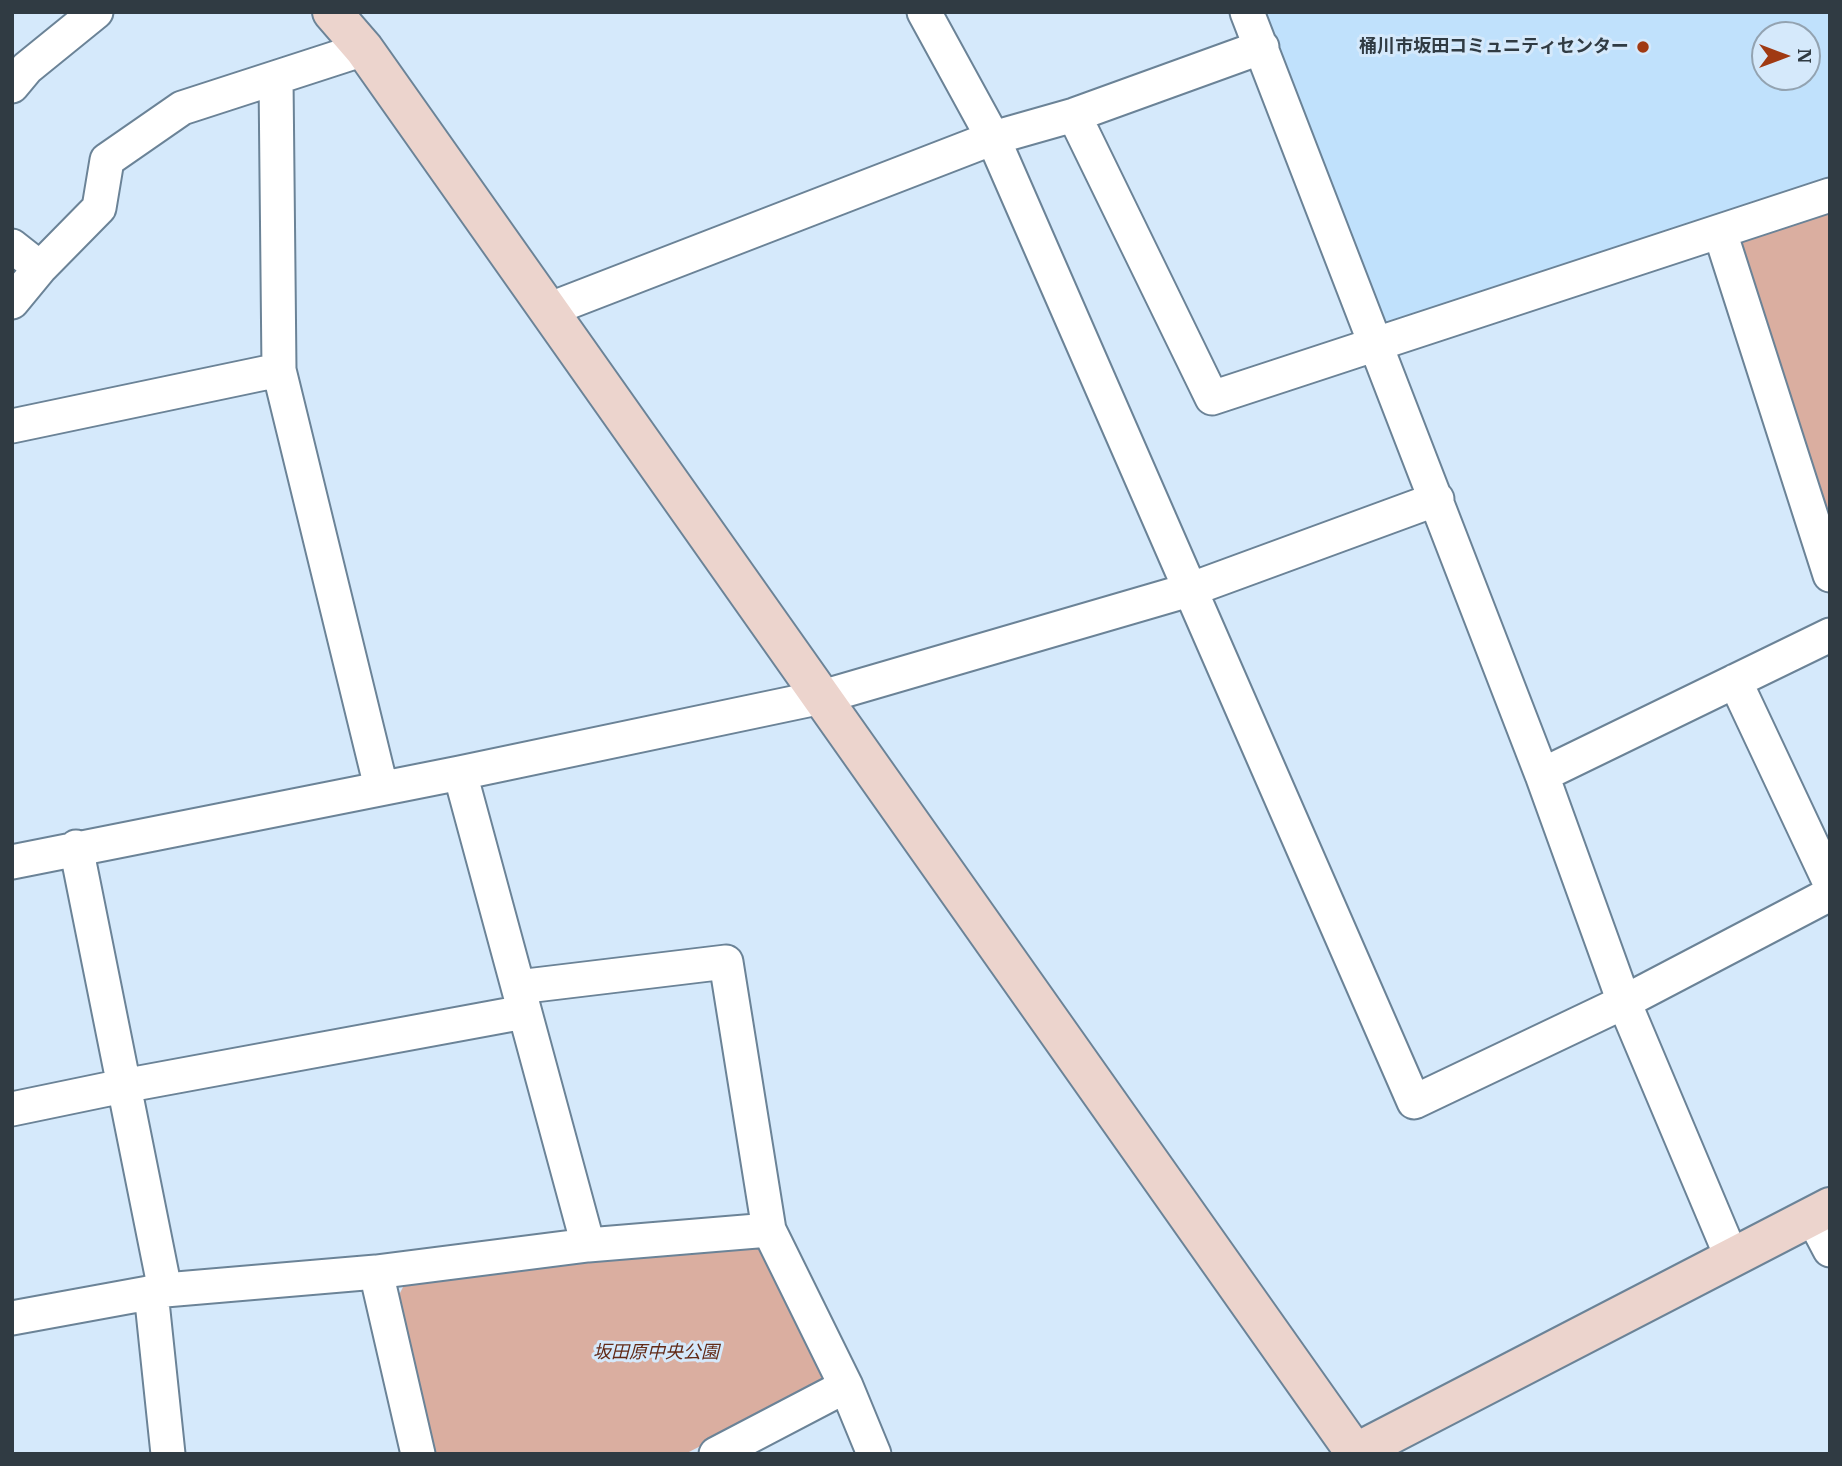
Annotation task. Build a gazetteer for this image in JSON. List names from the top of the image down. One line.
{"parks":["坂田原中央公園"],"places":["桶川市坂田コミュニティセンター"],"north":"right"}
